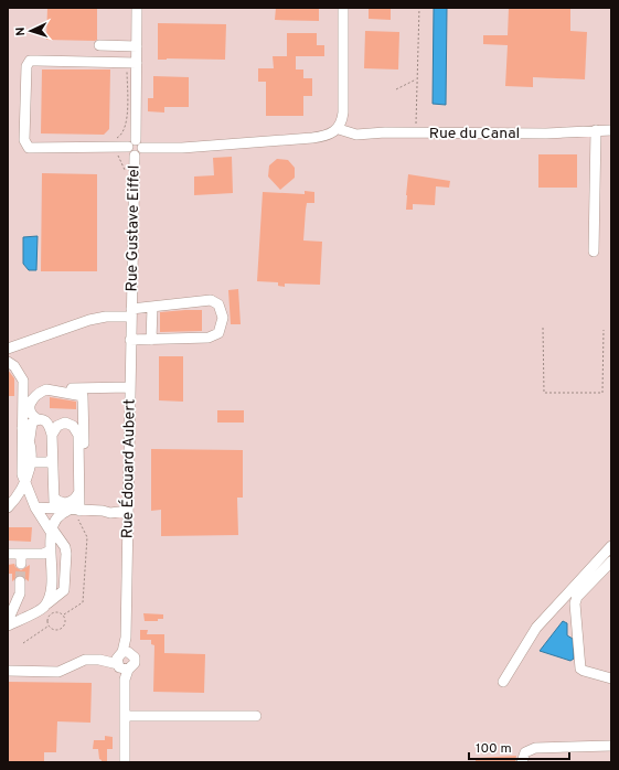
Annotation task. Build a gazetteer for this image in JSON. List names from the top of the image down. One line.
{"streets":{"street":["Rue du Canal","Rue Gustave Eiffel","Rue Édouard Aubert"]},"crossings":[["Rue du Canal","Rue Gustave Eiffel"],["Rue Gustave Eiffel","Rue Édouard Aubert"]],"scale_bar":"100 m","north":"left"}
